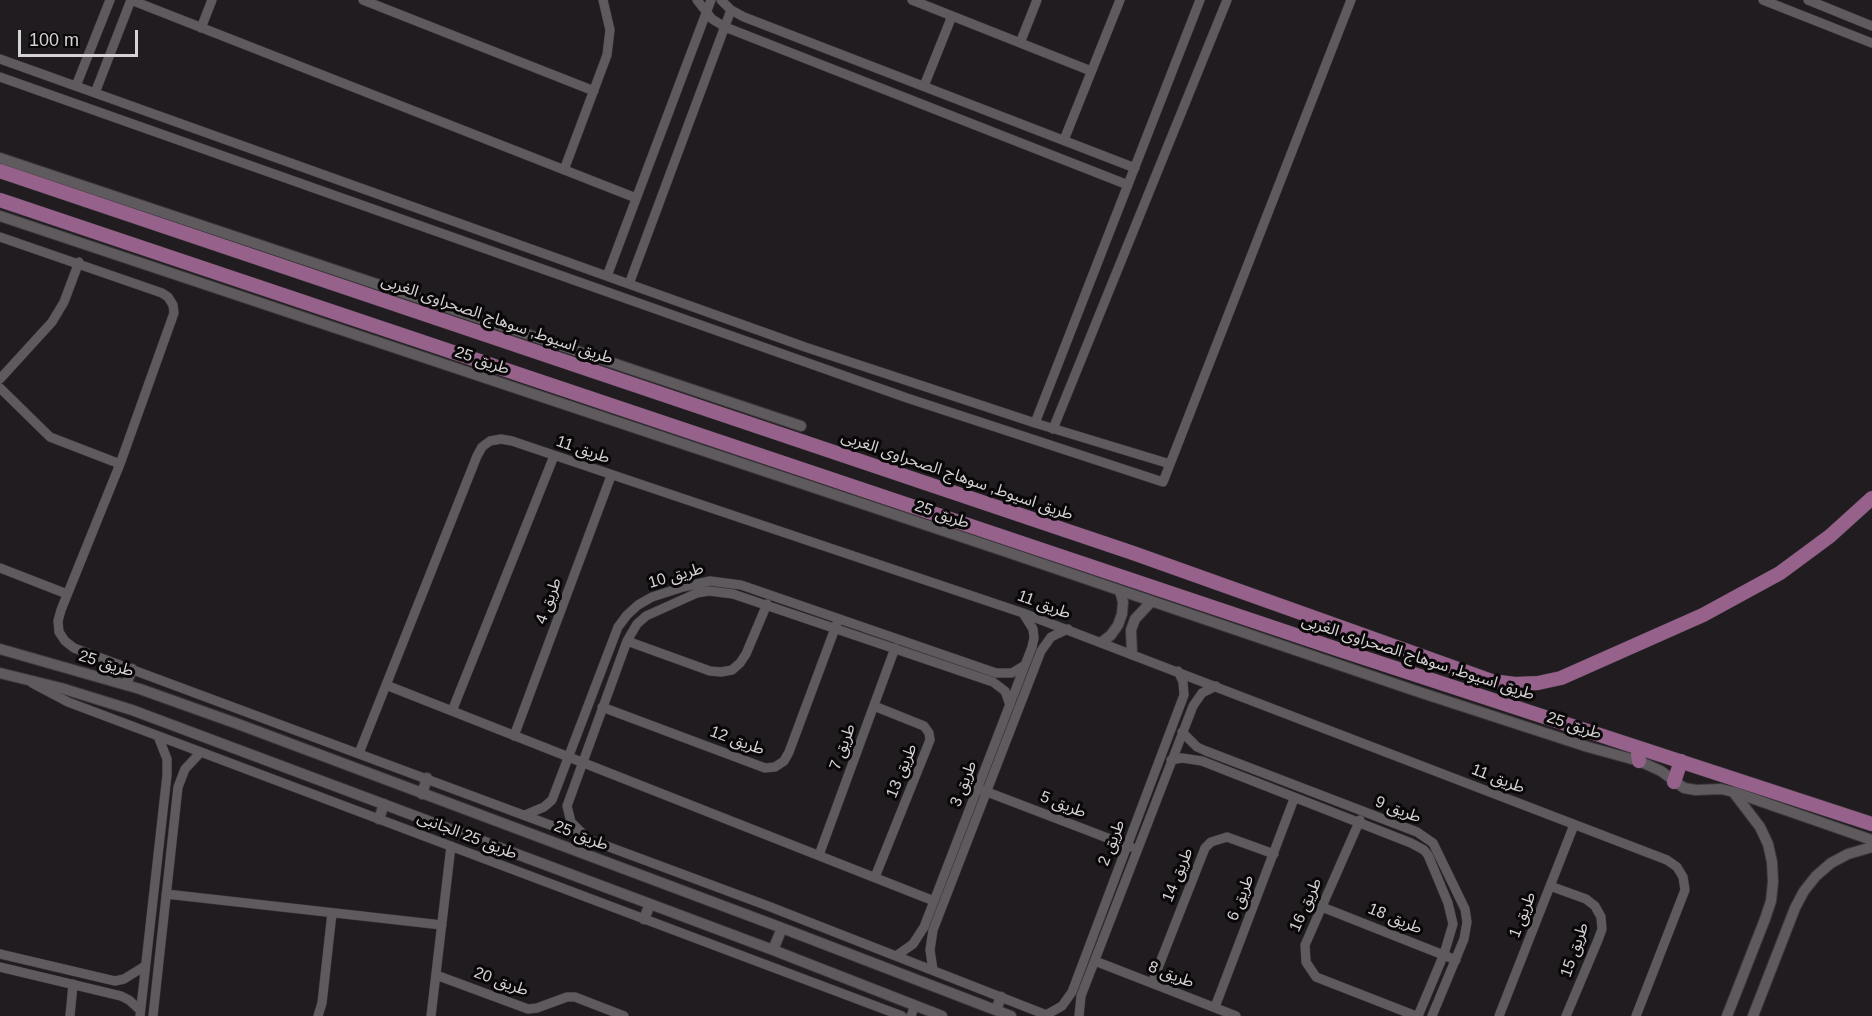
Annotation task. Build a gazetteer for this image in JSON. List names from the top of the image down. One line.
{"streets":{"main road":["طريق اسيوط, سوهاج الصحراوى الغربى"],"street":["طريق 25","طريق 11","طريق 10","طريق 4","طريق 12","طريق 7","طريق 13","طريق 3","طريق 5","طريق 9","طريق 25 الجانبى","طريق 2","طريق 14","طريق 6","طريق 16","طريق 1","طريق 18","طريق 15","طريق 8","طريق 20"]},"crossings":[["طريق اسيوط, سوهاج الصحراوى الغربى","طريق 25"],["طريق 11","طريق 4"],["طريق 11","طريق 3"],["طريق 11","طريق 2"],["طريق 11","طريق 1"],["طريق 10","طريق 12"],["طريق 10","طريق 7"],["طريق 10","طريق 3"],["طريق 7","طريق 13"],["طريق 3","طريق 5"],["طريق 5","طريق 2"],["طريق 9","طريق 2"],["طريق 9","طريق 6"],["طريق 9","طريق 16"],["طريق 9","طريق 18"],["طريق 2","طريق 8"],["طريق 14","طريق 6"],["طريق 14","طريق 8"],["طريق 6","طريق 8"],["طريق 16","طريق 18"],["طريق 1","طريق 15"]],"scale_bar":"100 m"}
